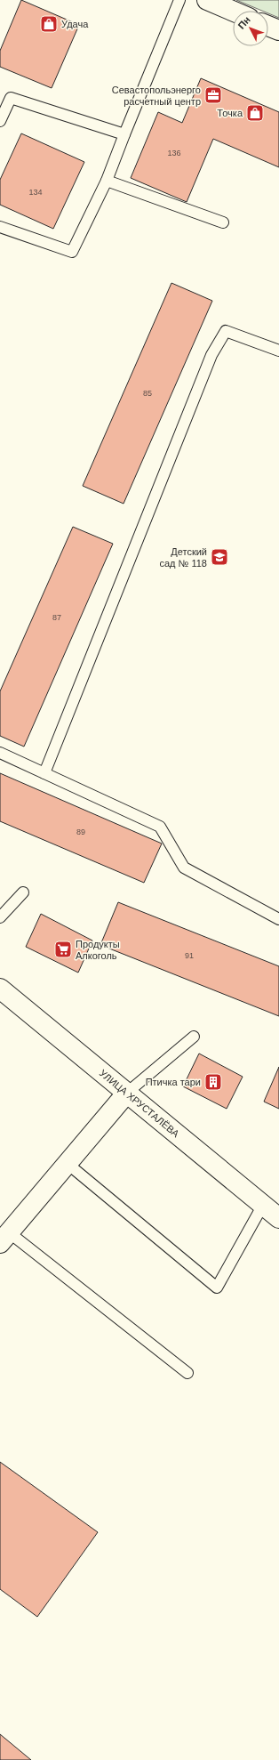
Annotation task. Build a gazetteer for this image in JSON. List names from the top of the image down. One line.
{"streets":{"main road":["УЛИЦА ХРУСТАЛЁВА"]},"places":{"shop":["Удача","Точка"],"office":["Севастопольэнерго расчетный центр"],"school or university":["Детский сад № 118"],"supermarket":["Продукты Алкоголь"],"building":["Птичка тари"]},"house_numbers":["136","134","85","87","89","91"],"north":"top left"}
